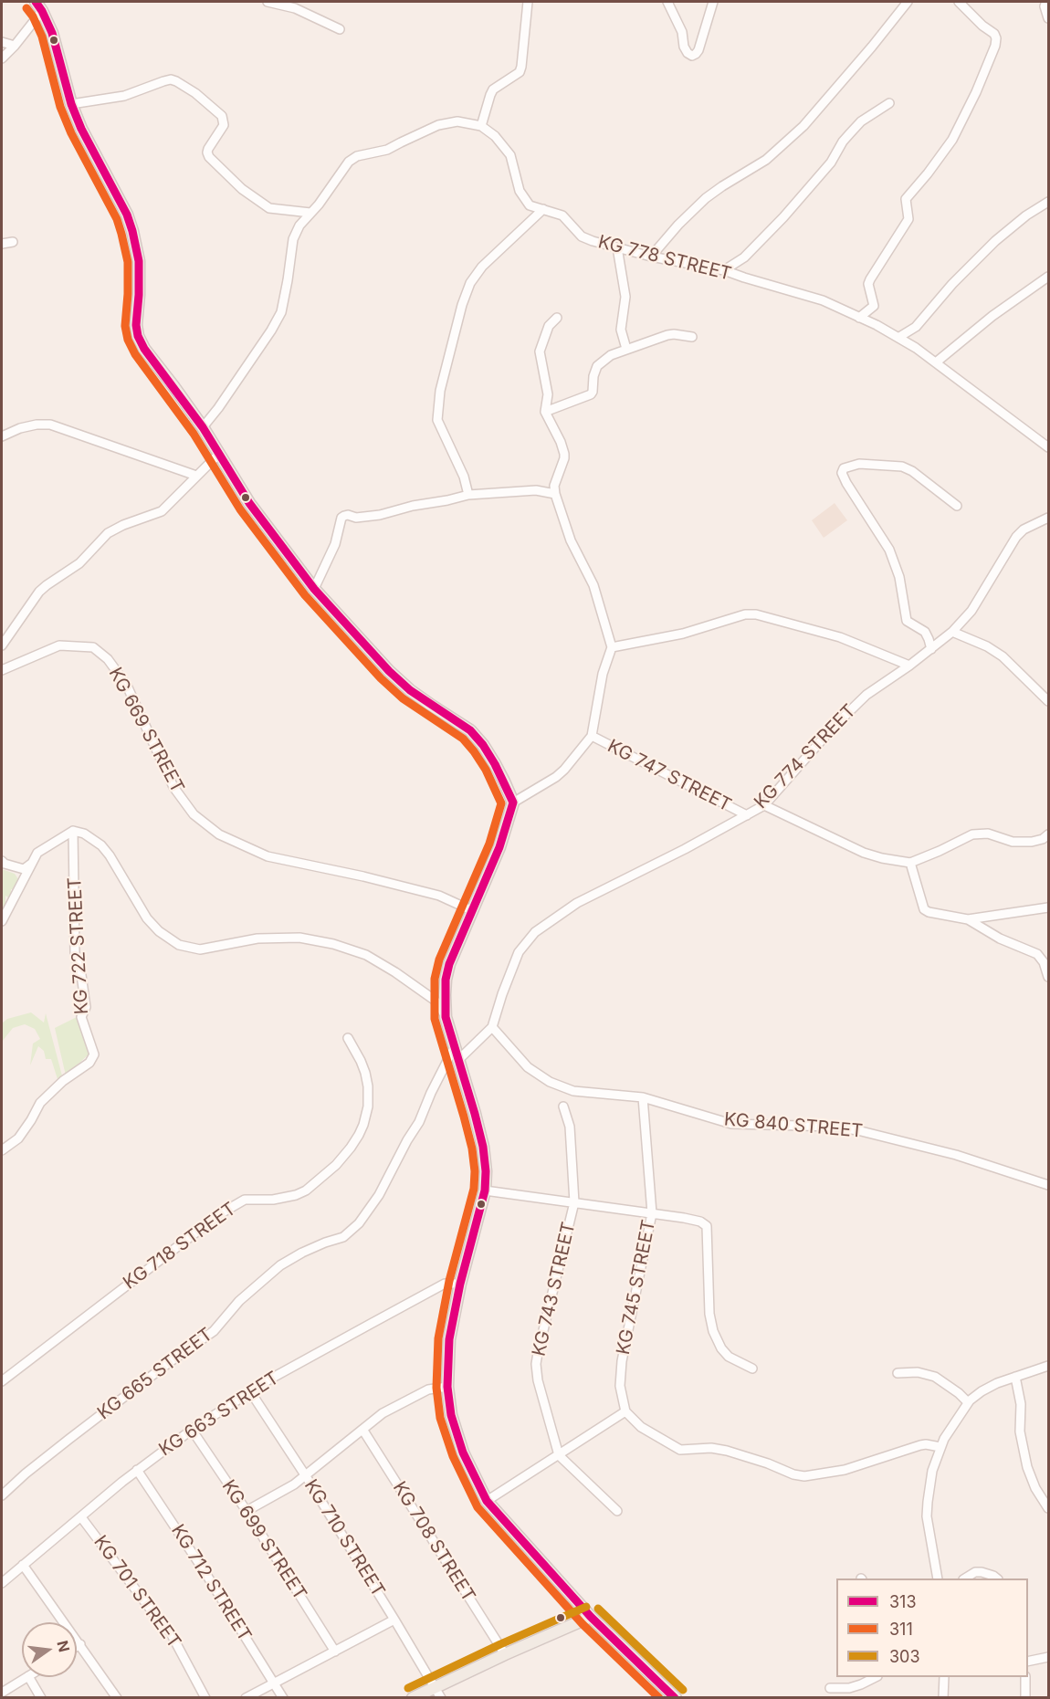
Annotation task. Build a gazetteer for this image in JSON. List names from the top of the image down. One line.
{"streets":{"street":["KG 778 STREET","KG 669 STREET","KG 774 STREET","KG 747 STREET","KG 722 STREET","KG 840 STREET","KG 718 STREET","KG 745 STREET","KG 743 STREET","KG 665 STREET","KG 663 STREET","KG 710 STREET","KG 699 STREET","KG 708 STREET","KG 712 STREET","KG 701 STREET"]},"crossings":[["KG 774 STREET","KG 747 STREET"],["KG 774 STREET","KG 840 STREET"],["KG 840 STREET","KG 745 STREET"],["KG 663 STREET","KG 710 STREET"],["KG 663 STREET","KG 699 STREET"],["KG 663 STREET","KG 712 STREET"],["KG 663 STREET","KG 701 STREET"]],"lines":["transit line 313","transit line 311","transit line 303"],"legend":["313","311","303"],"north":"right"}
